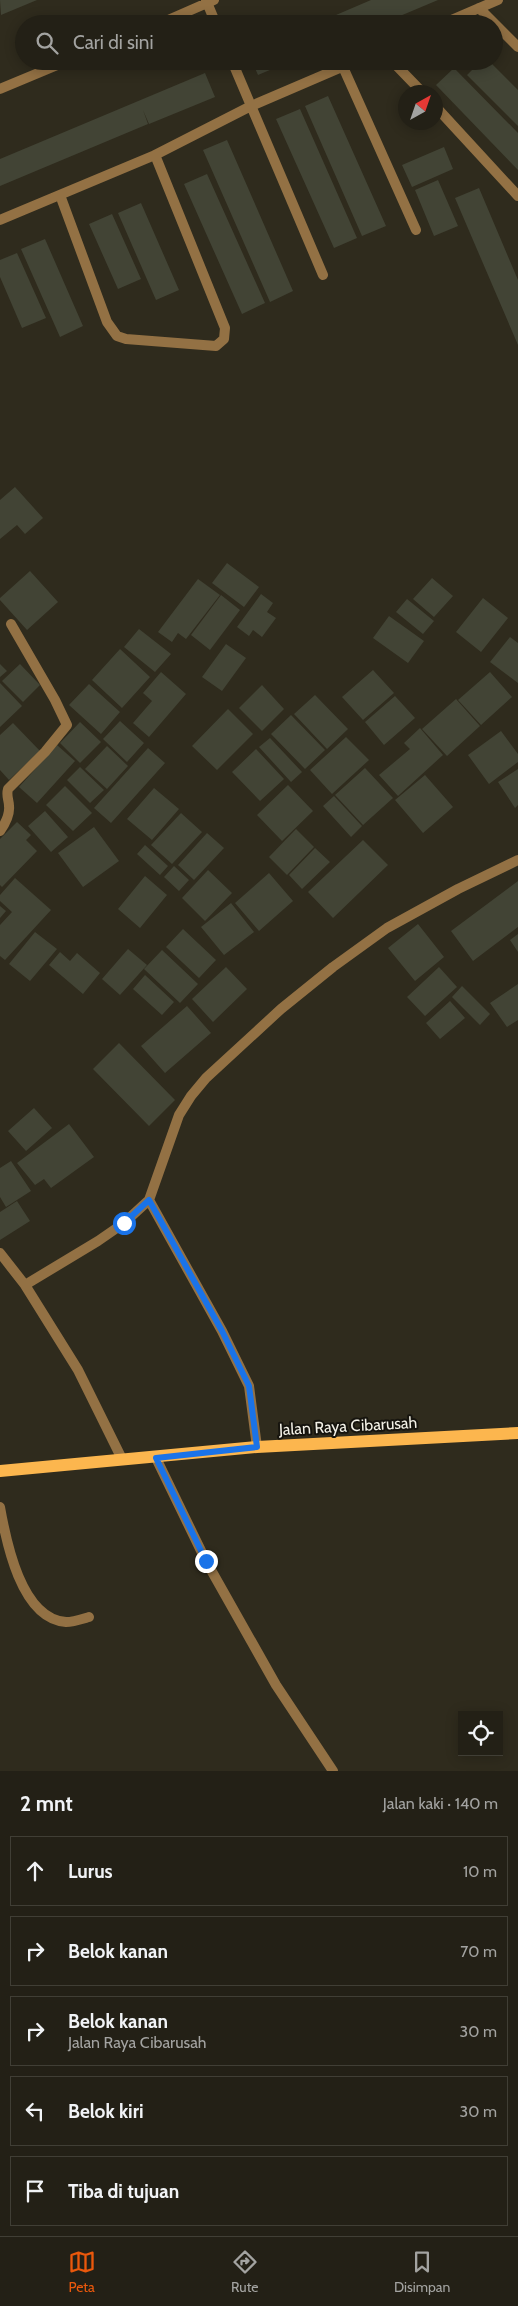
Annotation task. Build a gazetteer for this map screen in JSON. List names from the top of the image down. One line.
{"streets":{"main road":["Jalan Raya Cibarusah"]},"north":"top right","page":{"search":"Cari di sini","heading":["2 mnt","Jalan kaki · 140 m"],"list":[["Lurus","10 m"],["Belok kanan","70 m"],["Belok kanan","Jalan Raya Cibarusah","30 m"],["Belok kiri","30 m"],"Tiba di tujuan"],"nav":["Peta","Rute","Disimpan"]}}
